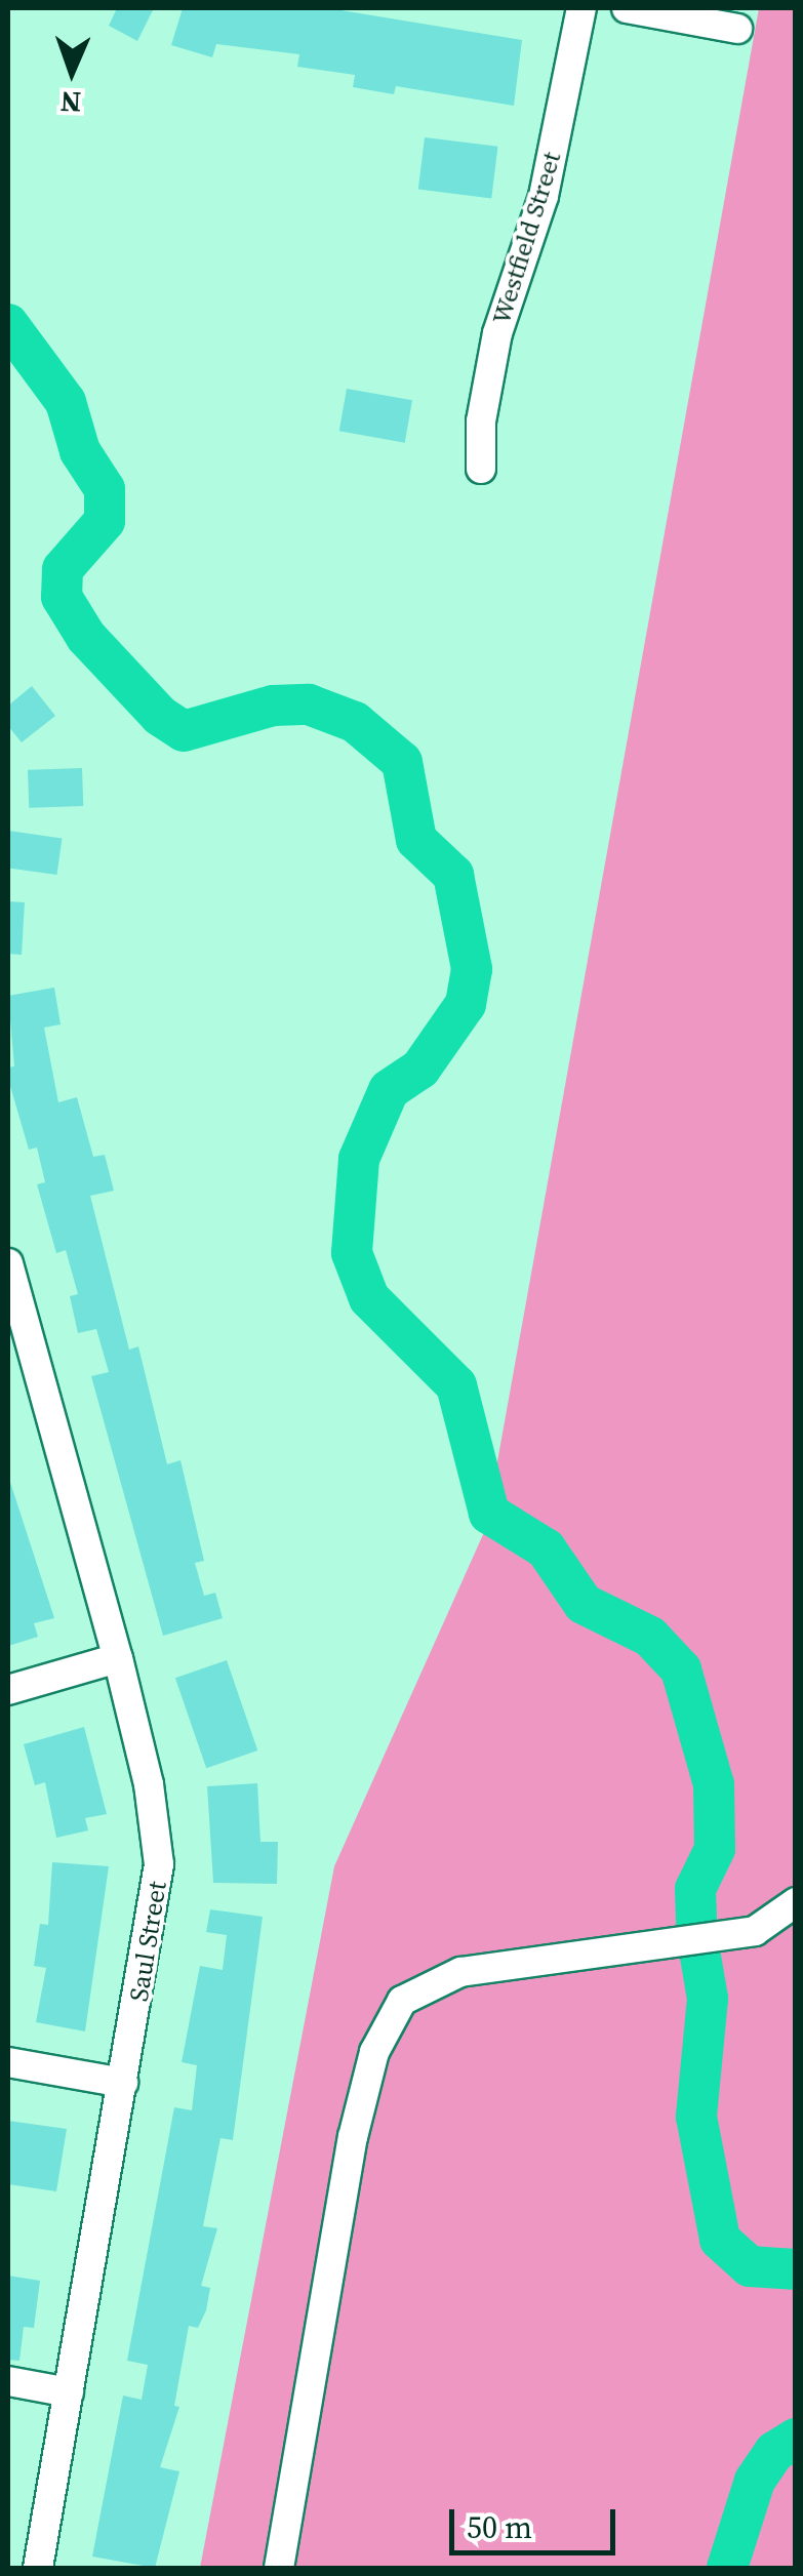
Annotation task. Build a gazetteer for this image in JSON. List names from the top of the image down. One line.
{"streets":{"street":["Westfield Street","Saul Street"]},"scale_bar":"50 m","north":"bottom"}
